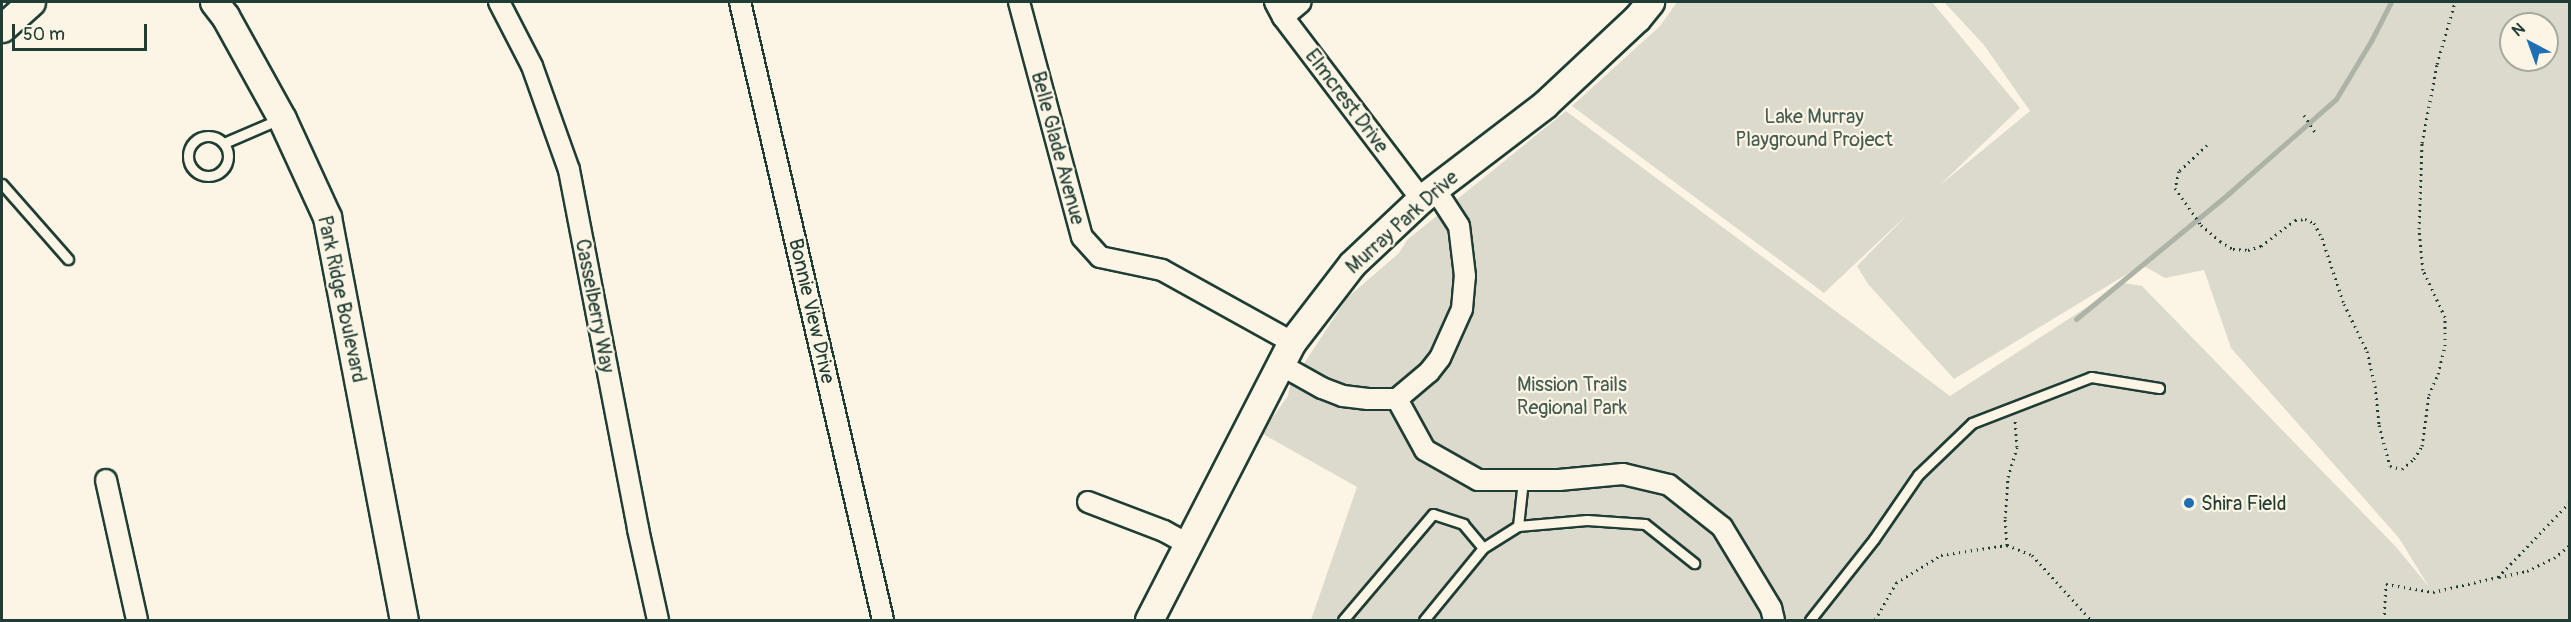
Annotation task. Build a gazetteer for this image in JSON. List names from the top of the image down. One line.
{"streets":{"street":["Elmcrest Drive","Belle Glade Avenue","Murray Park Drive","Park Ridge Boulevard","Casselberry Way","Bonnie View Drive"]},"crossings":[["Elmcrest Drive","Belle Glade Avenue"],["Elmcrest Drive","Murray Park Drive"],["Belle Glade Avenue","Murray Park Drive"]],"parks":["Lake Murray Playground Project","Mission Trails Regional Park"],"places":["Shira Field"],"scale_bar":"50 m","north":"top left"}
